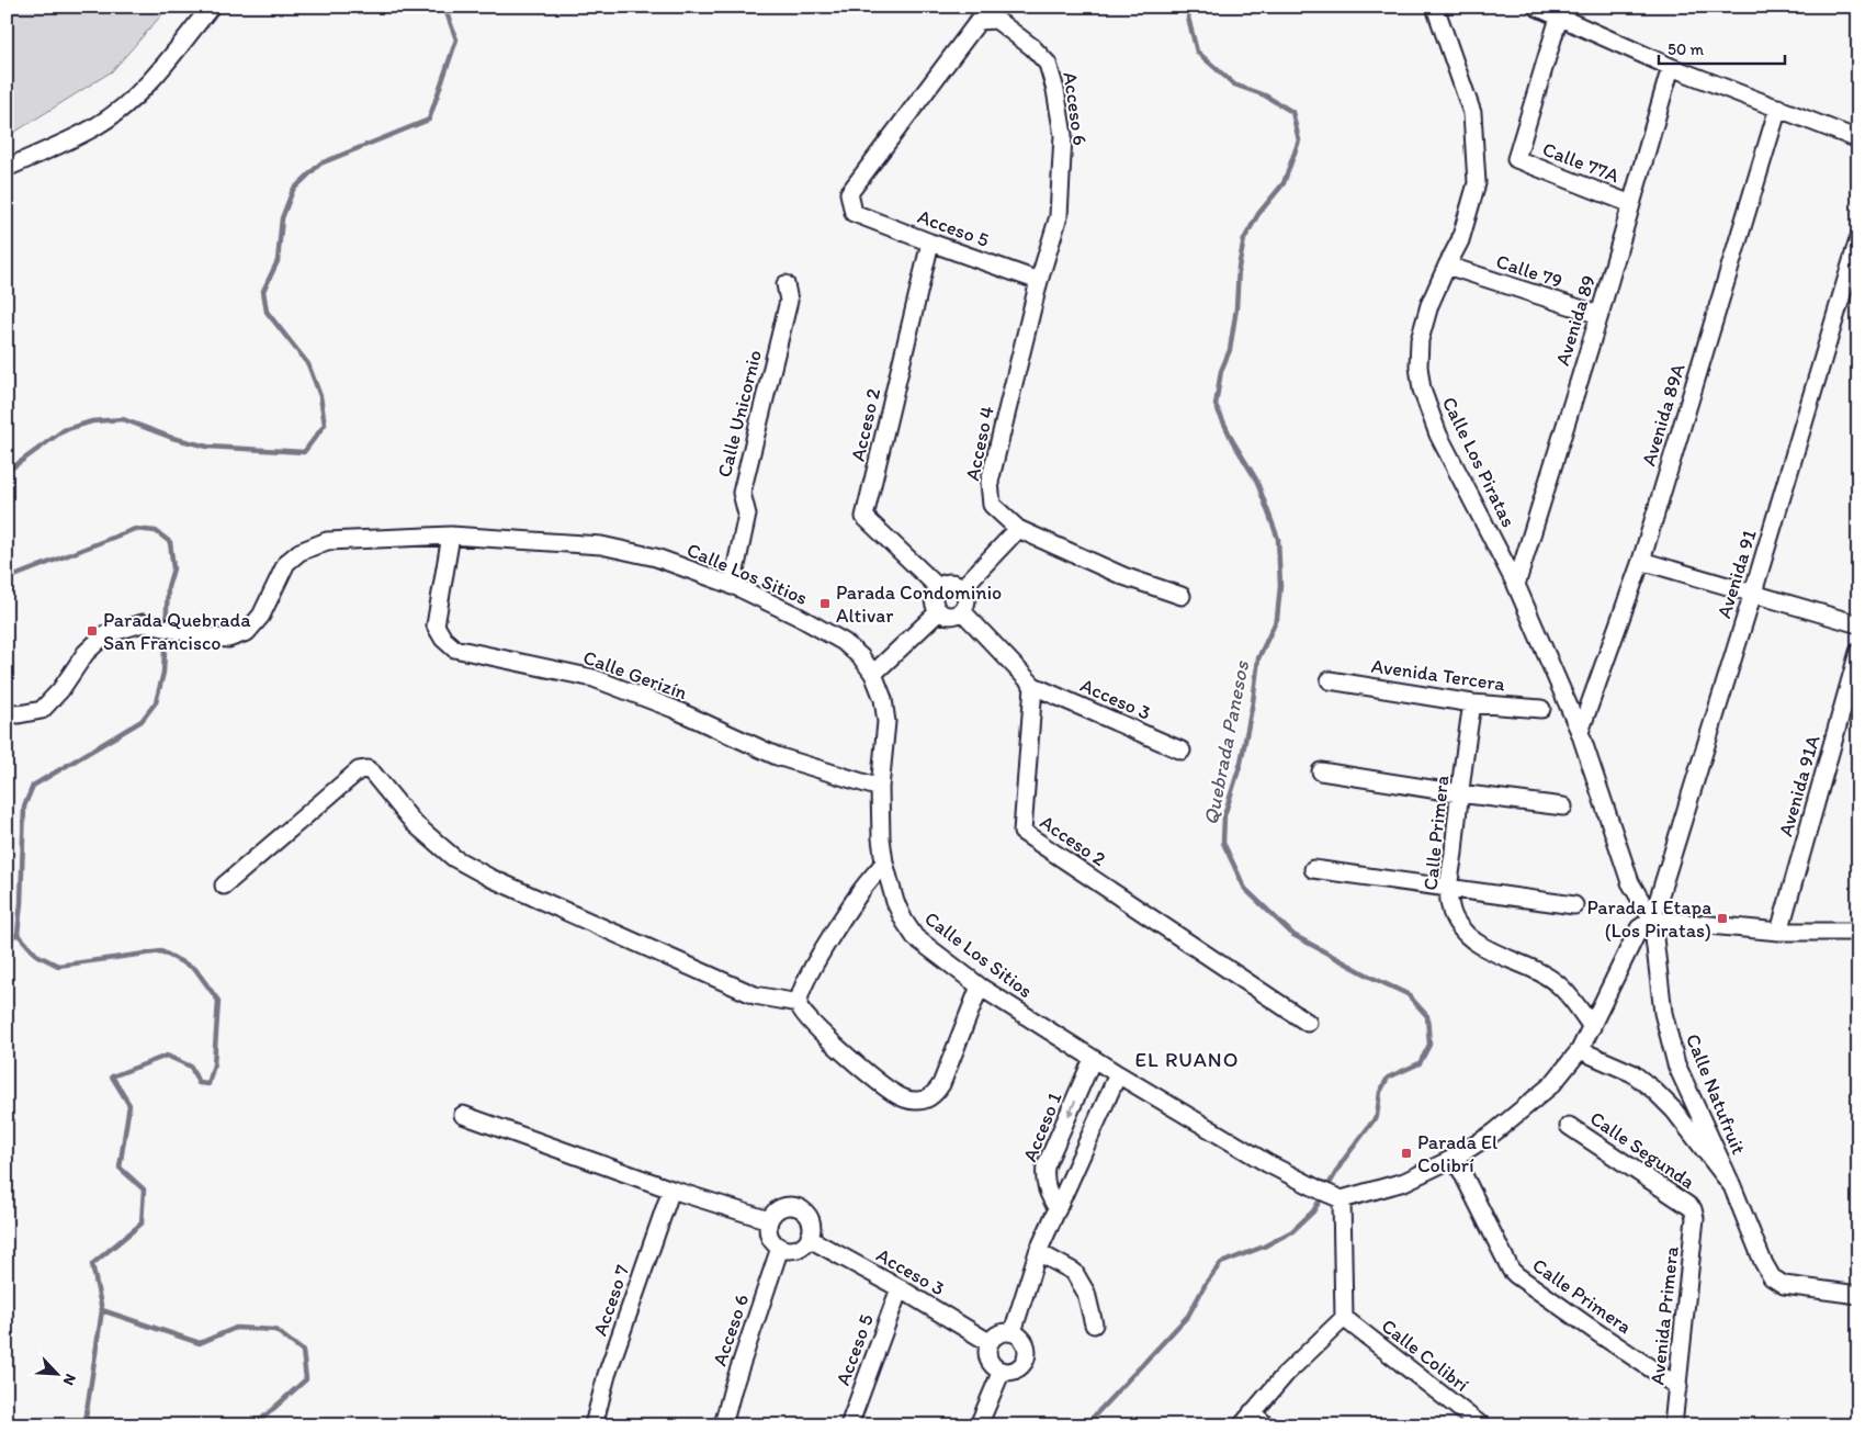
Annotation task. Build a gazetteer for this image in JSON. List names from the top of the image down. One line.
{"streets":{"street":["Acceso 6","Calle 77A","Acceso 5","Calle 79","Avenida 89","Calle Unicornio","Avenida 89A","Acceso 2","Acceso 4","Calle Los Piratas","Calle Los Sitios","Avenida 91","Calle Gerizín","Avenida Tercera","Acceso 3","Avenida 91A","Calle Primera","Calle Natufruit","Acceso 1","Calle Segunda","Acceso 7","Avenida Primera","Calle Colibrí"]},"crossings":[["Acceso 6","Acceso 5"],["Acceso 6","Acceso 4"],["Acceso 6","Acceso 3"],["Calle 77A","Avenida 89"],["Acceso 5","Acceso 2"],["Acceso 5","Acceso 4"],["Acceso 5","Acceso 3"],["Calle 79","Avenida 89"],["Calle 79","Calle Los Piratas"],["Avenida 89","Calle Los Piratas"],["Calle Unicornio","Calle Los Sitios"],["Avenida 89A","Calle Los Piratas"],["Acceso 2","Acceso 3"],["Calle Los Piratas","Avenida 91"],["Calle Los Piratas","Calle Natufruit"],["Calle Los Sitios","Calle Gerizín"],["Calle Los Sitios","Acceso 1"],["Avenida 91","Calle Natufruit"],["Avenida Tercera","Calle Primera"],["Calle Primera","Avenida Primera"],["Calle Segunda","Avenida Primera"]],"districts":["EL RUANO"],"water":["Quebrada Panesos"],"places":{"transit":["Parada Condominio Altivar","Parada Quebrada San Francisco","Parada I Etapa (Los Piratas)","Parada El Colibrí"]},"scale_bar":"50 m","north":"bottom right"}
